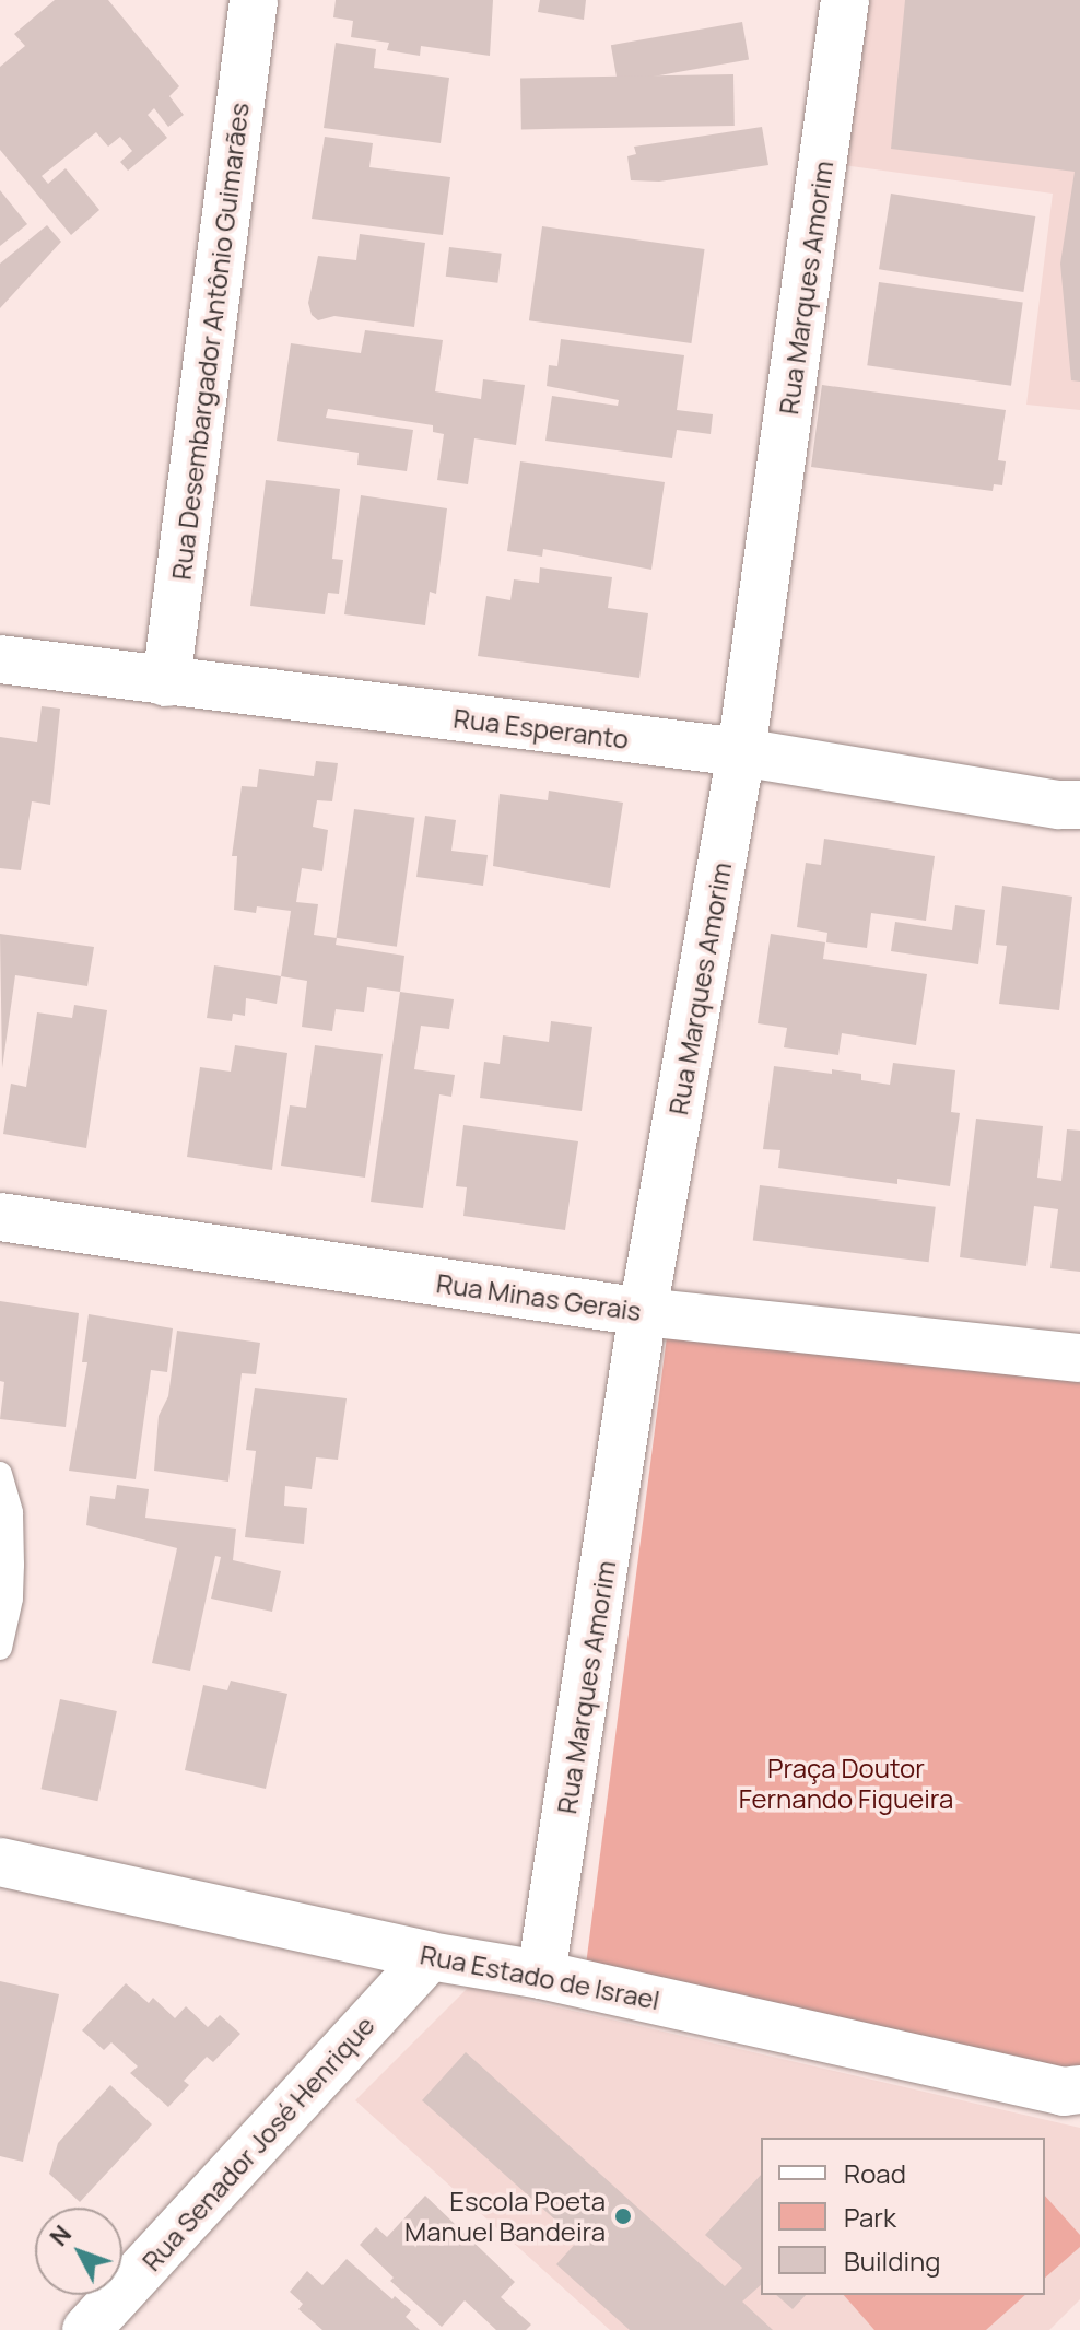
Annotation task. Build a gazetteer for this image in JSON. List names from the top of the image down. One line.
{"streets":{"street":["Rua Marques Amorim","Rua Desembargador Antônio Guimarães","Rua Esperanto","Rua Minas Gerais","Rua Estado de Israel","Rua Senador José Henrique"]},"crossings":[["Rua Marques Amorim","Rua Esperanto"],["Rua Marques Amorim","Rua Minas Gerais"],["Rua Marques Amorim","Rua Estado de Israel"],["Rua Desembargador Antônio Guimarães","Rua Esperanto"],["Rua Estado de Israel","Rua Senador José Henrique"]],"parks":["Praça Doutor Fernando Figueira"],"places":["Escola Poeta Manuel Bandeira"],"legend":["Road","Park","Building"],"north":"top left"}
